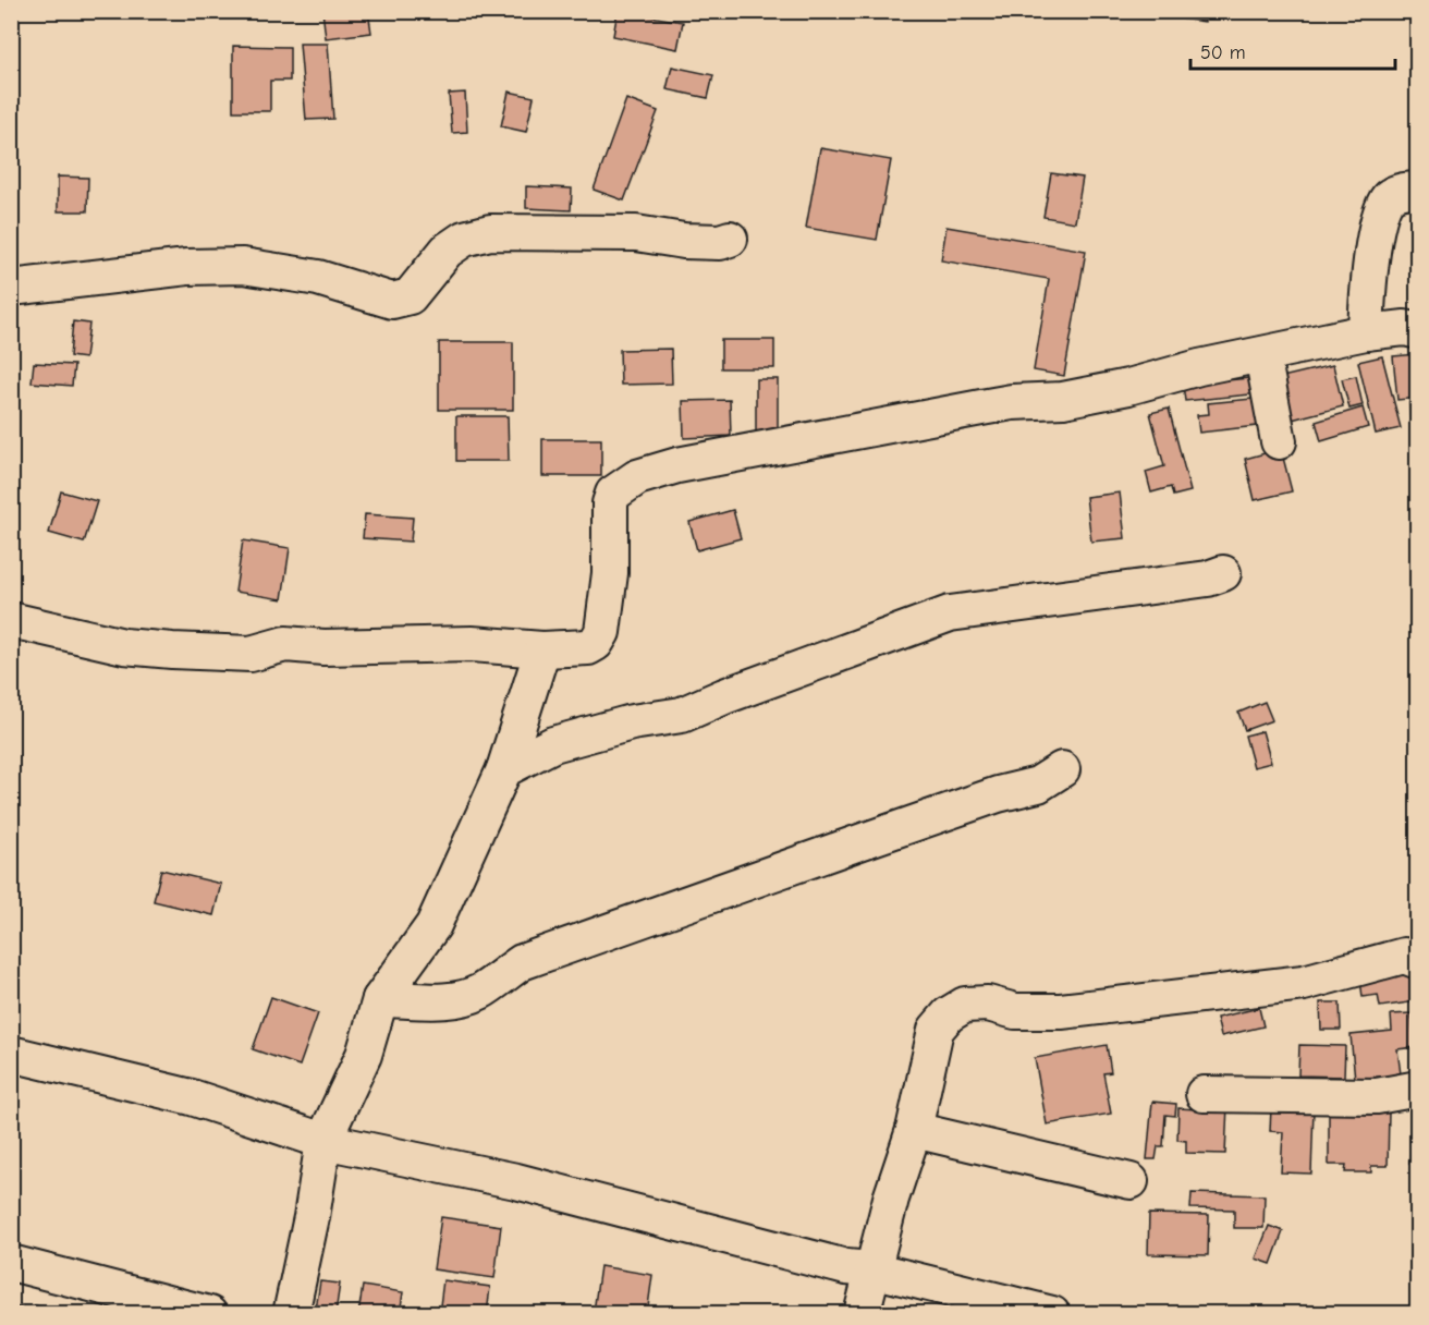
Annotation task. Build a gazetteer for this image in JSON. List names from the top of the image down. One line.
{"scale_bar":"50 m"}
